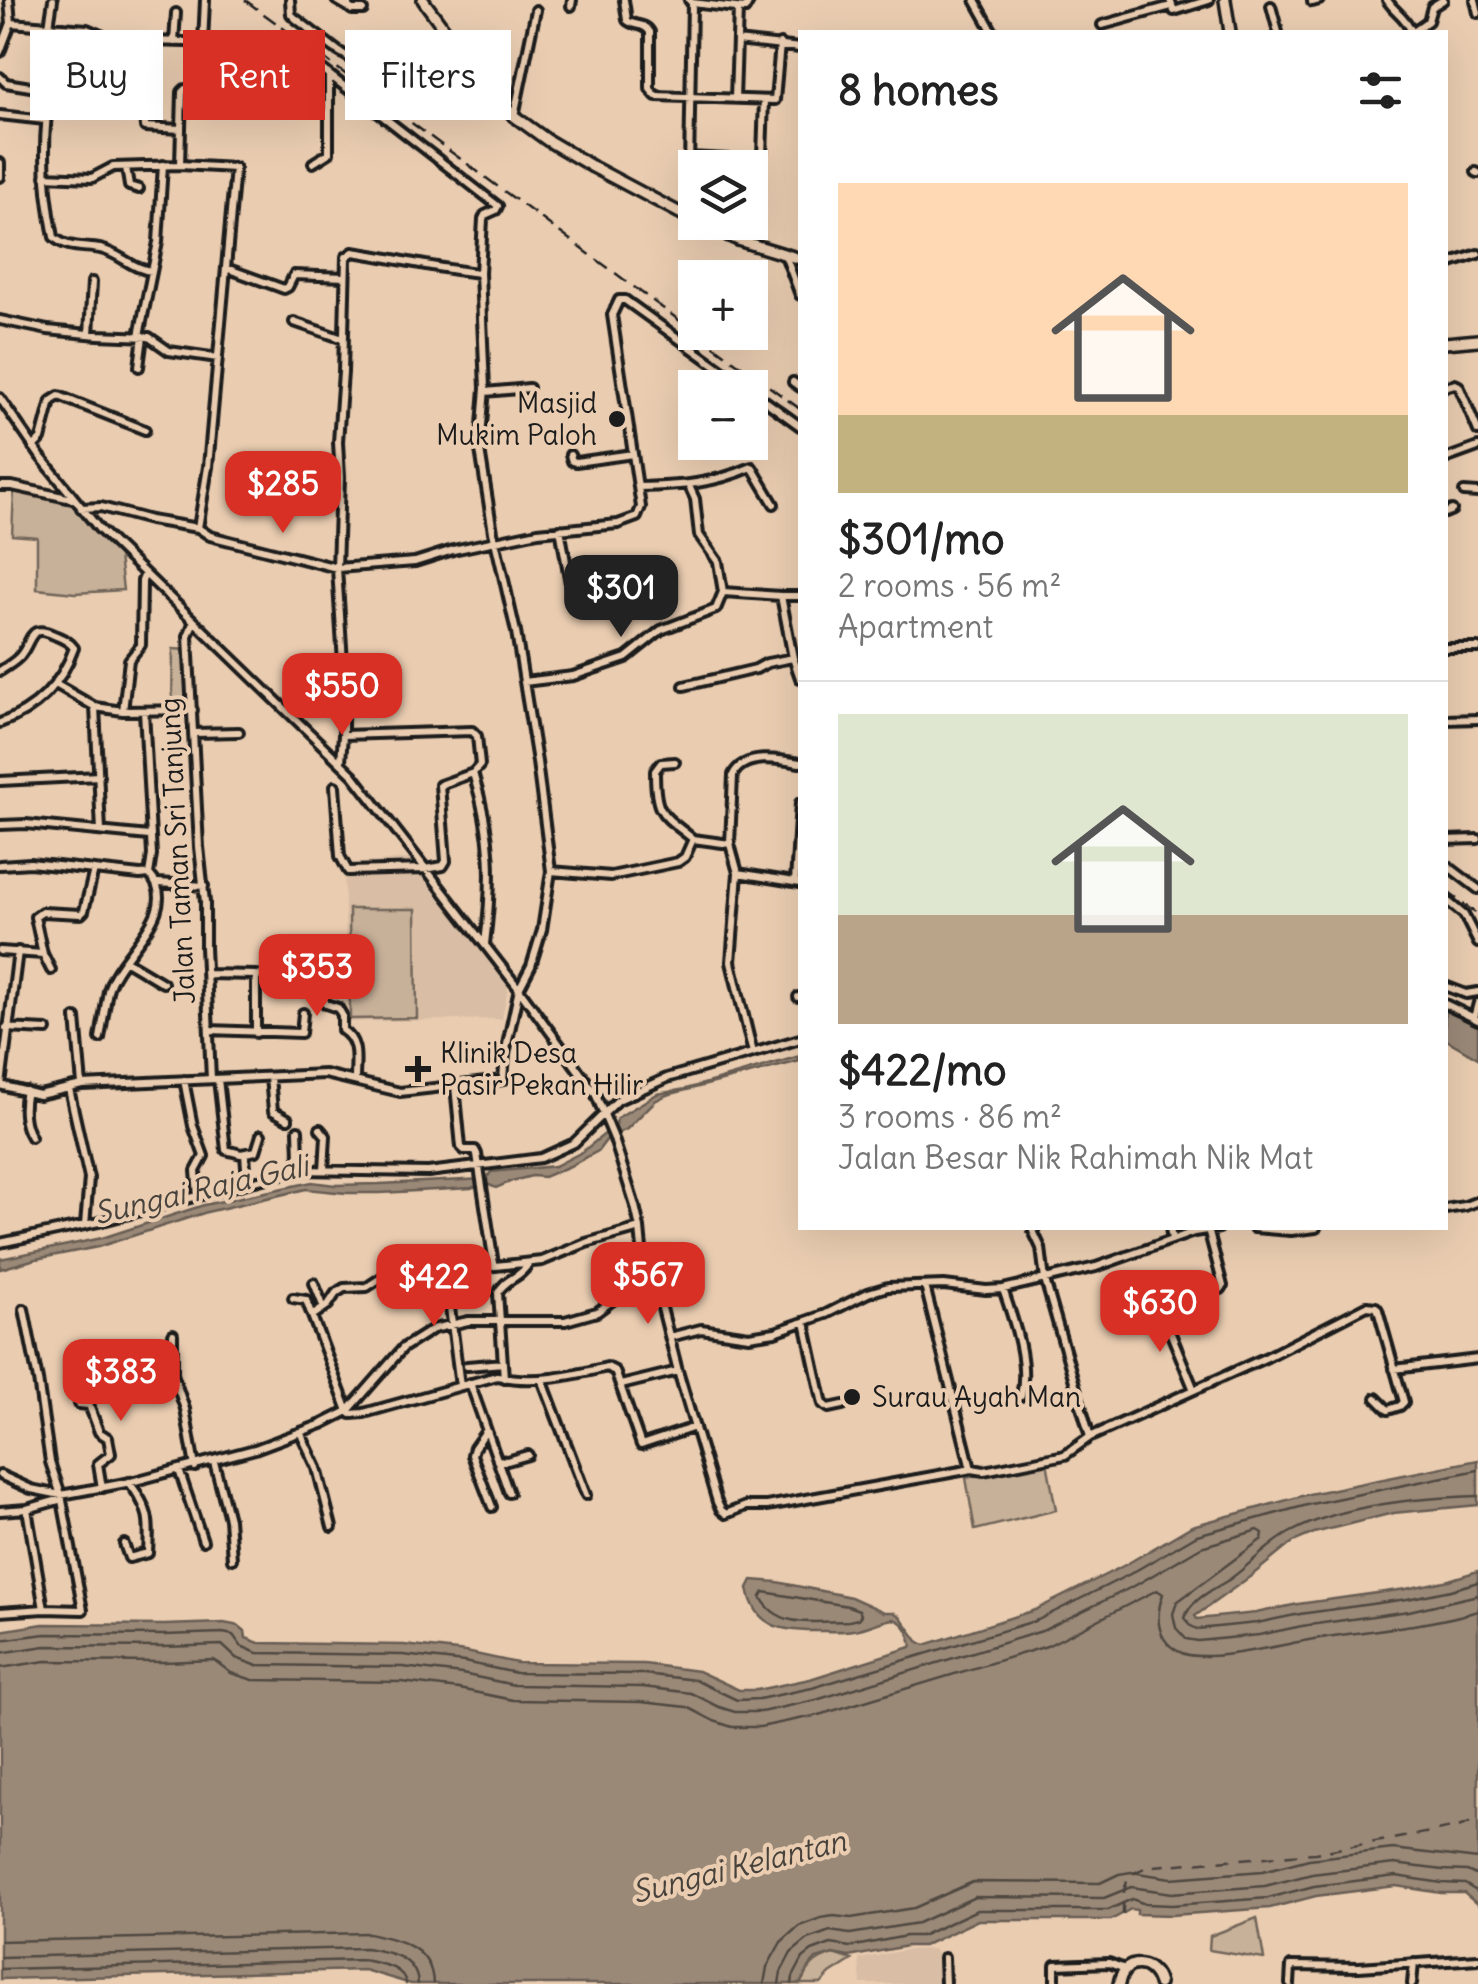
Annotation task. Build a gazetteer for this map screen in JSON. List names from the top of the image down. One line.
{"streets":{"street":["Jalan Taman Sri Tanjung"]},"water":["Sungai Raja Gali","Sungai Kelantan"],"places":{"other":["Masjid Mukim Paloh","Surau Ayah Man"],"health":["Klinik Desa Pasir Pekan Hilir"]},"page":{"chip":["Buy","Rent","Filters"],"heading":"8 homes","map_buttons":["+","−"],"list":[{"name":"$301/mo","note":"2 rooms · 56 m² · Apartment"},{"name":"$422/mo","note":"3 rooms · 86 m² · Jalan Besar Nik Rahimah Nik Mat"}],"price":["$285","$301","$550","$353","$567","$422","$630","$383"]}}
